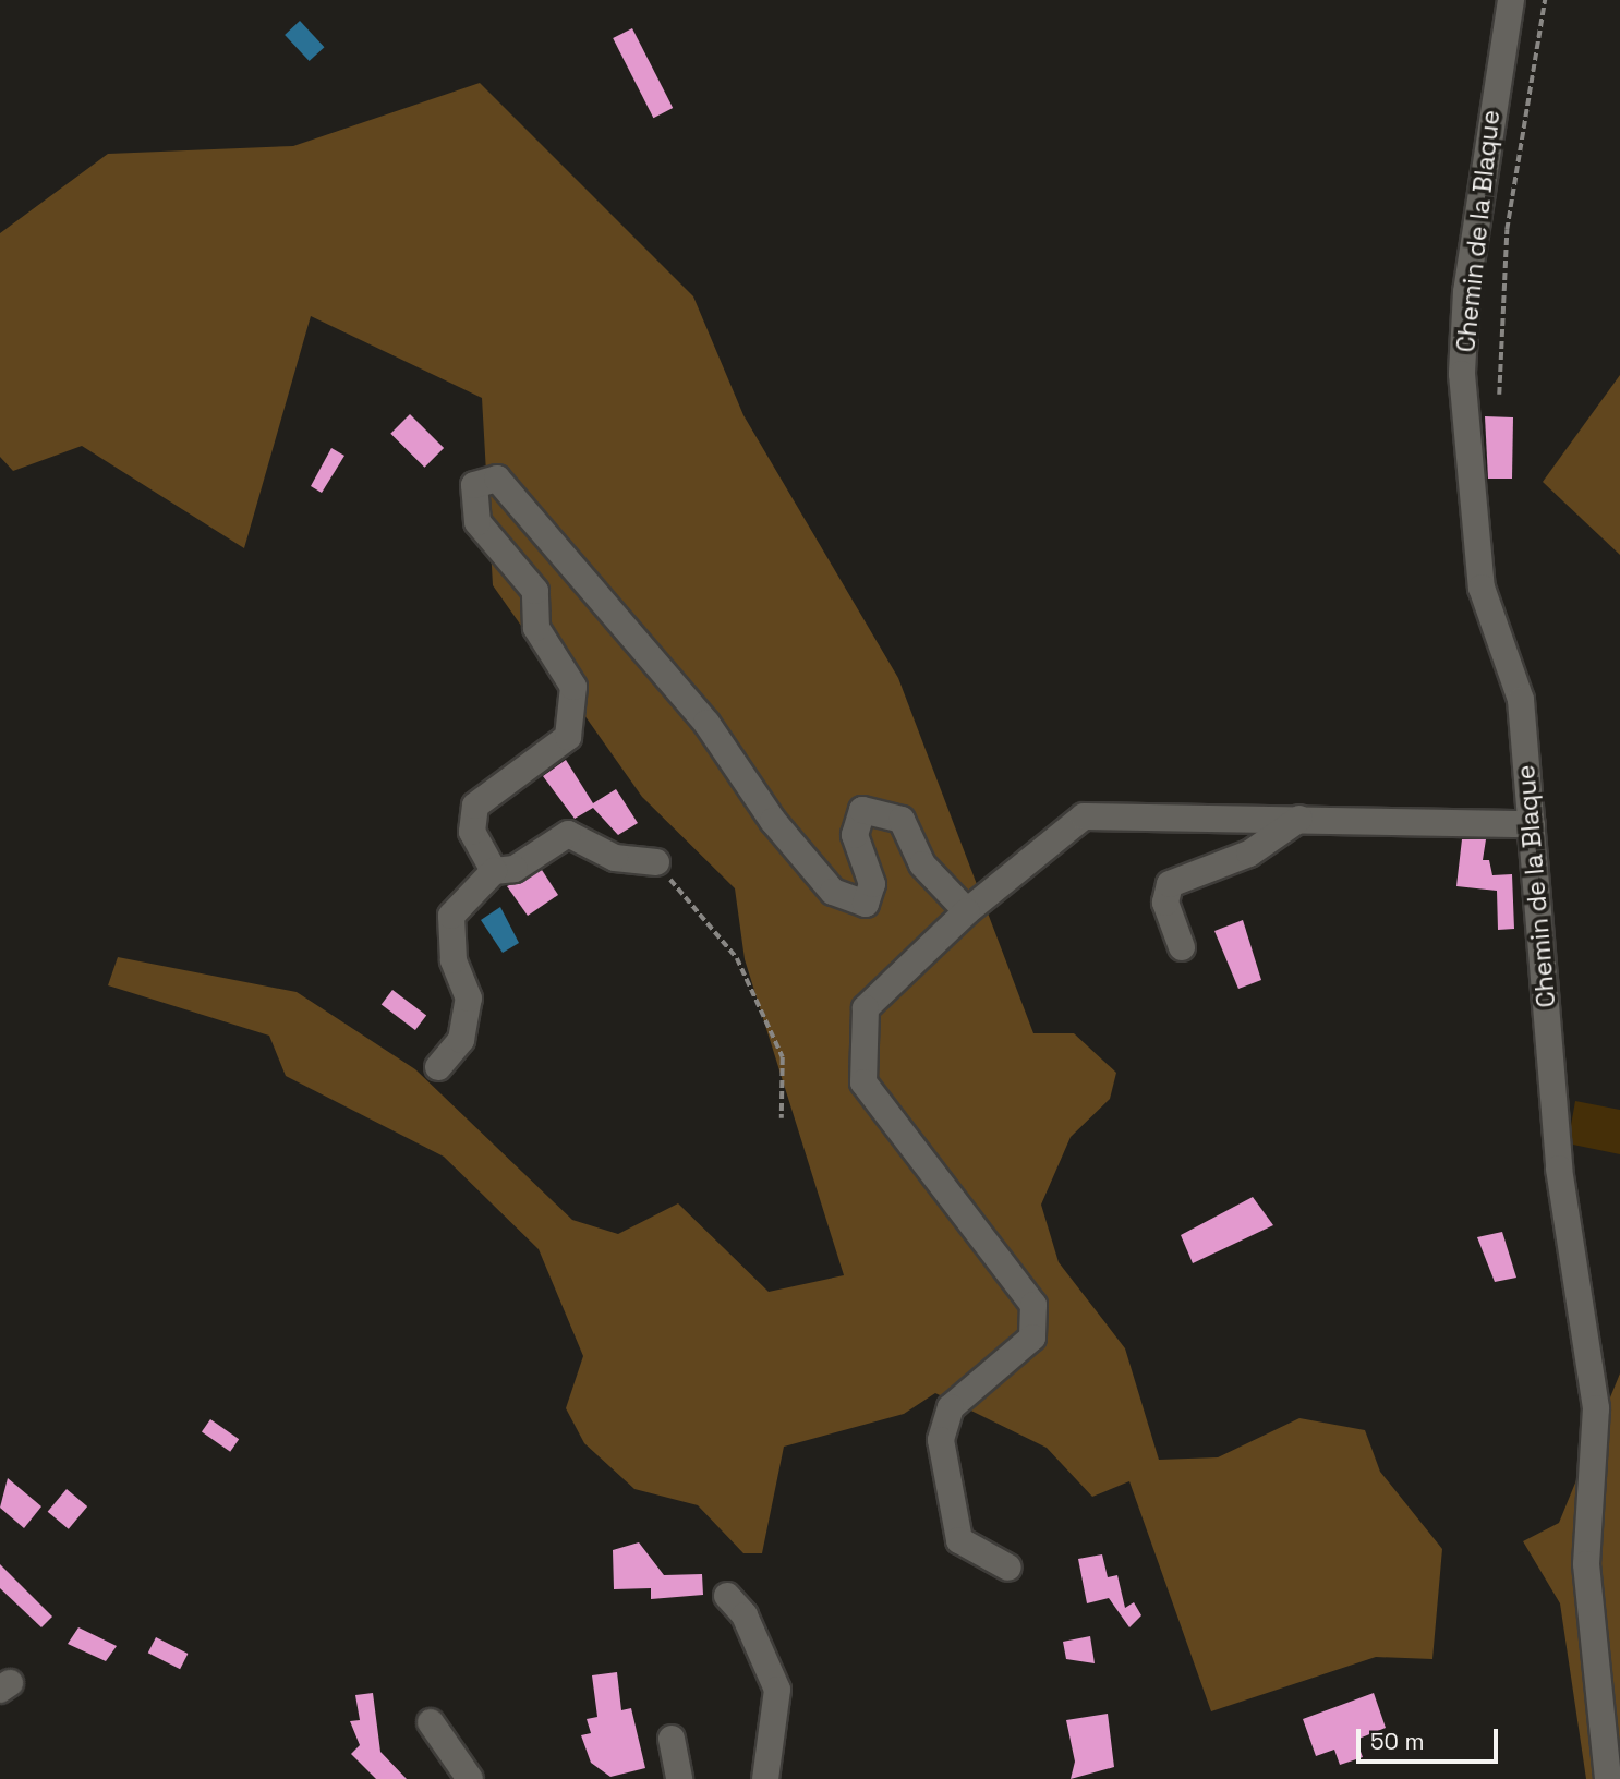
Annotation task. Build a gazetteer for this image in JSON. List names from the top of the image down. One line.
{"streets":{"street":["Chemin de la Blaque"]},"scale_bar":"50 m"}
